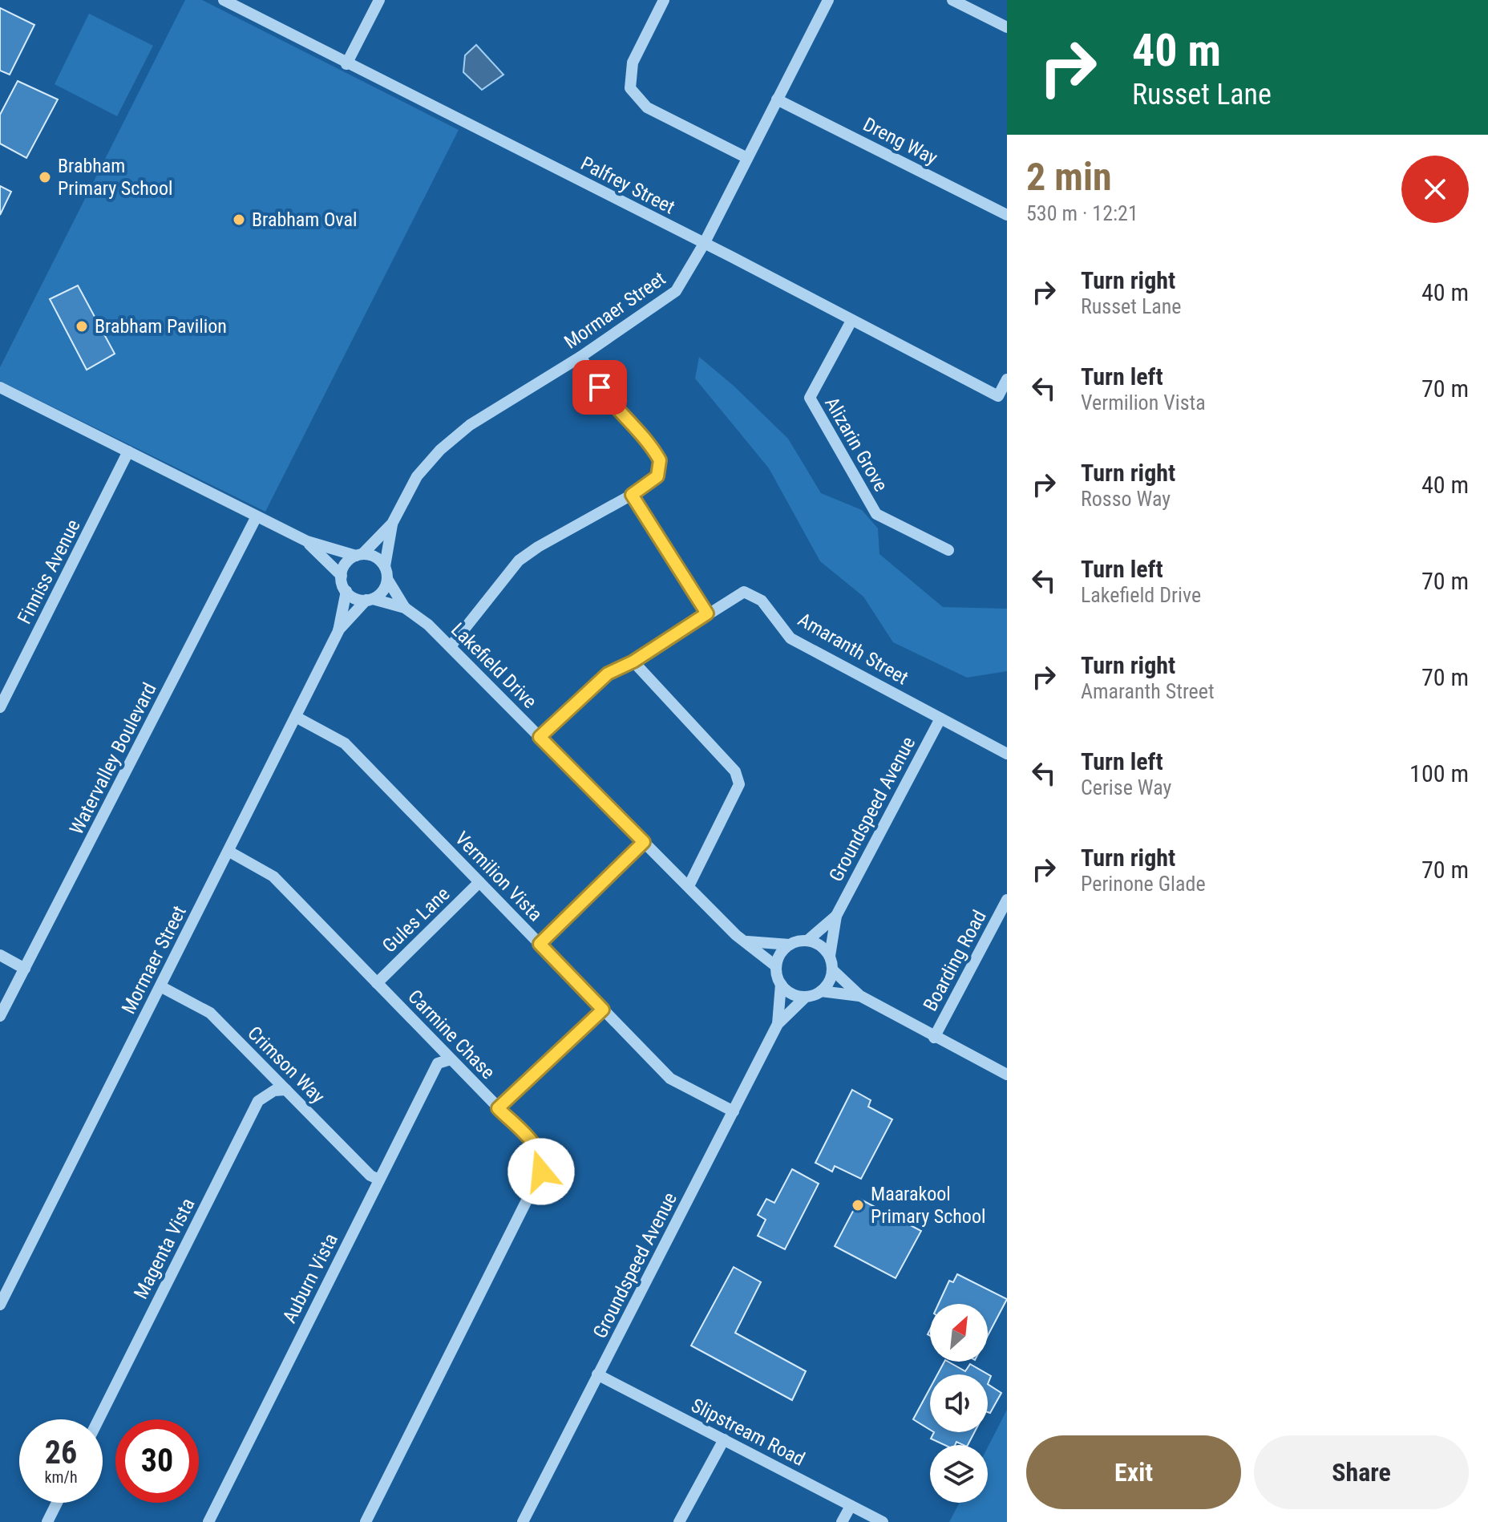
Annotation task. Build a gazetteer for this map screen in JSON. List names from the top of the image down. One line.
{"streets":{"street":["Dreng Way","Palfrey Street","Mormaer Street","Alizarin Grove","Finniss Avenue","Amaranth Street","Lakefield Drive","Watervalley Boulevard","Groundspeed Avenue","Vermilion Vista","Gules Lane","Boarding Road","Carmine Chase","Crimson Way","Magenta Vista","Auburn Vista","Slipstream Road"]},"crossings":[["Dreng Way","Mormaer Street"],["Palfrey Street","Mormaer Street"],["Palfrey Street","Alizarin Grove"],["Mormaer Street","Lakefield Drive"],["Mormaer Street","Vermilion Vista"],["Mormaer Street","Carmine Chase"],["Mormaer Street","Crimson Way"],["Amaranth Street","Lakefield Drive"],["Amaranth Street","Groundspeed Avenue"],["Lakefield Drive","Groundspeed Avenue"],["Groundspeed Avenue","Vermilion Vista"],["Groundspeed Avenue","Slipstream Road"],["Vermilion Vista","Gules Lane"],["Gules Lane","Carmine Chase"],["Carmine Chase","Auburn Vista"],["Crimson Way","Magenta Vista"],["Crimson Way","Auburn Vista"]],"places":["Brabham Primary School","Brabham Oval","Brabham Pavilion","Maarakool Primary School"],"north":"top right","page":{"turn":["40 m","Russet Lane"],"heading":["2 min","530 m · 12:21"],"list":[{"name":"Turn right","note":"Russet Lane","value":"40 m"},{"name":"Turn left","note":"Vermilion Vista","value":"70 m"},{"name":"Turn right","note":"Rosso Way","value":"40 m"},{"name":"Turn left","note":"Lakefield Drive","value":"70 m"},{"name":"Turn right","note":"Amaranth Street","value":"70 m"},{"name":"Turn left","note":"Cerise Way","value":"100 m"},{"name":"Turn right","note":"Perinone Glade","value":"70 m"}],"speed":"26 km/h","limit":"30","buttons":["Exit","Share"]}}
